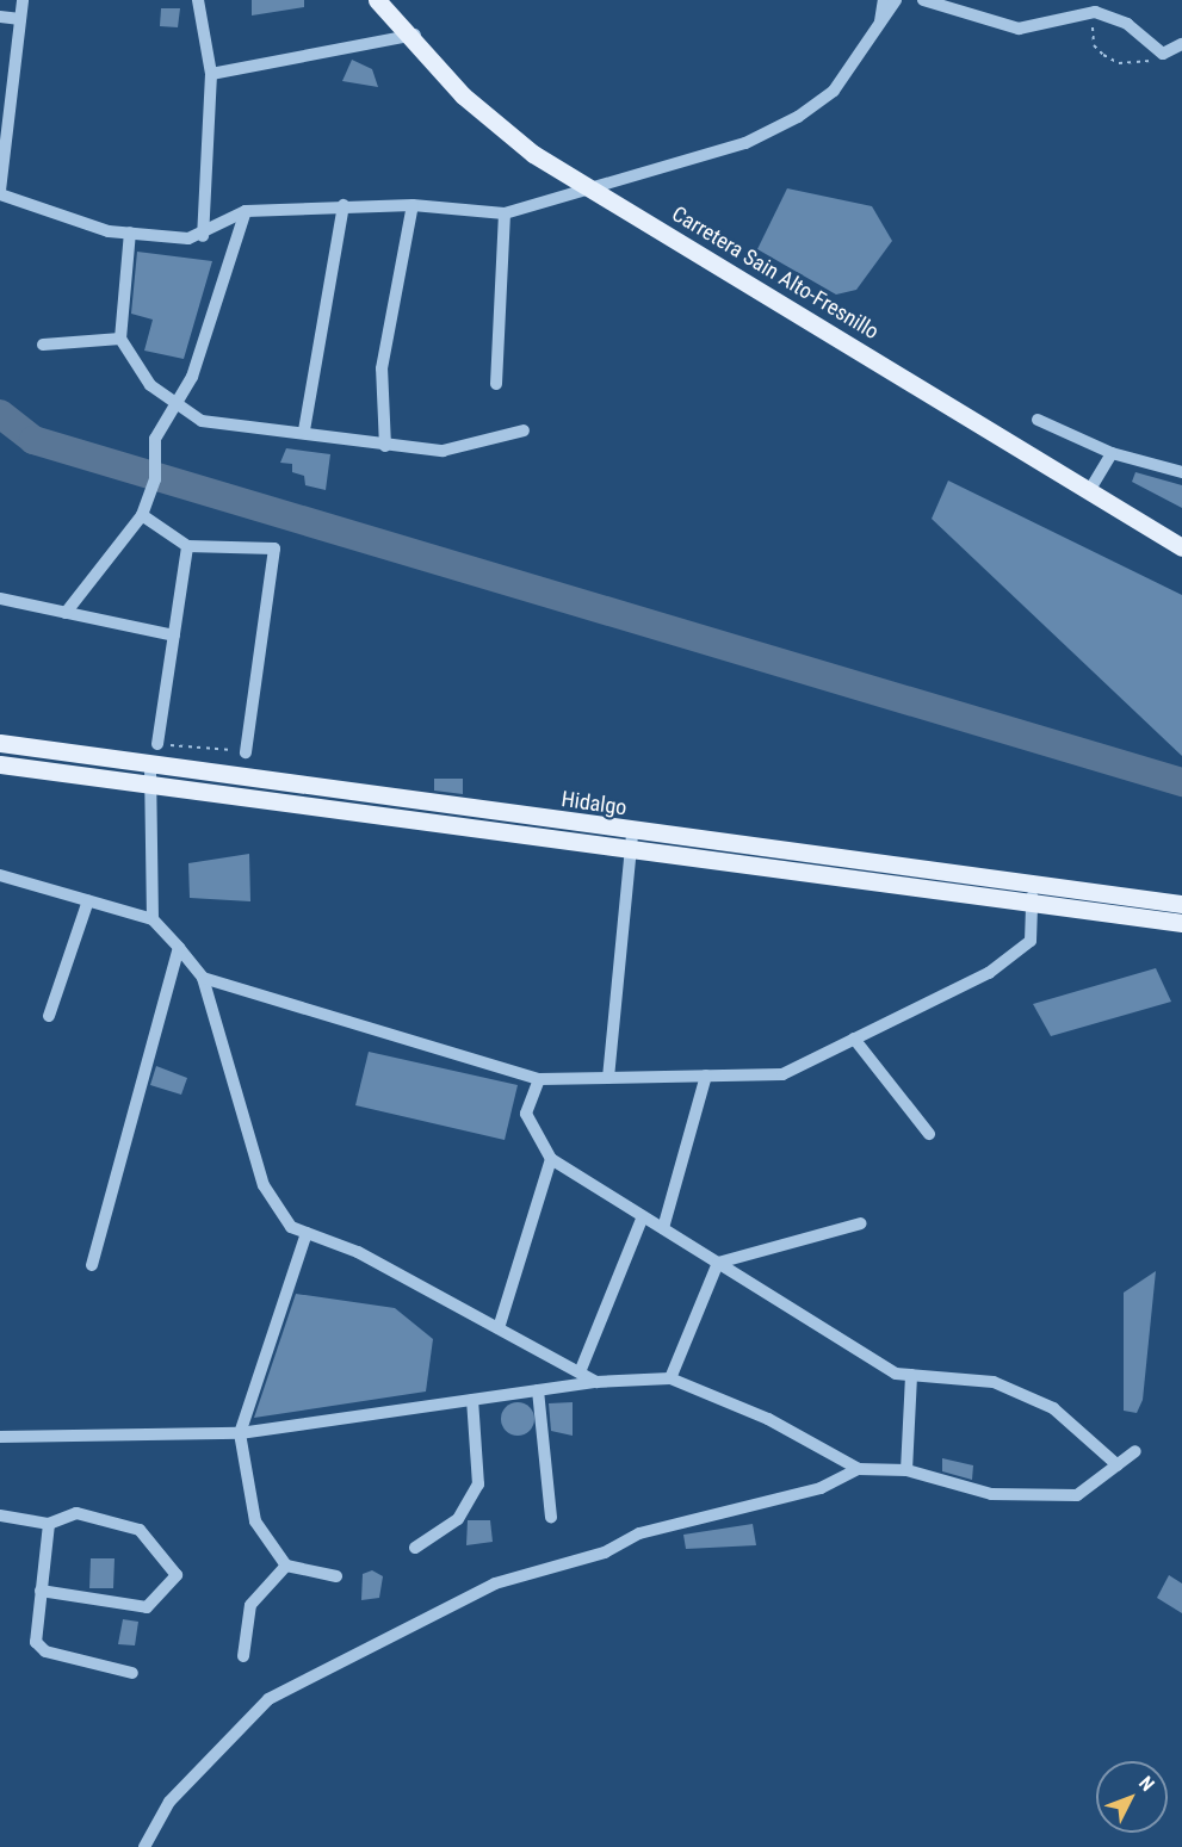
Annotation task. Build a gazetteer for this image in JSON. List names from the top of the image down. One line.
{"streets":{"main road":["Hidalgo"]},"north":"top right"}
